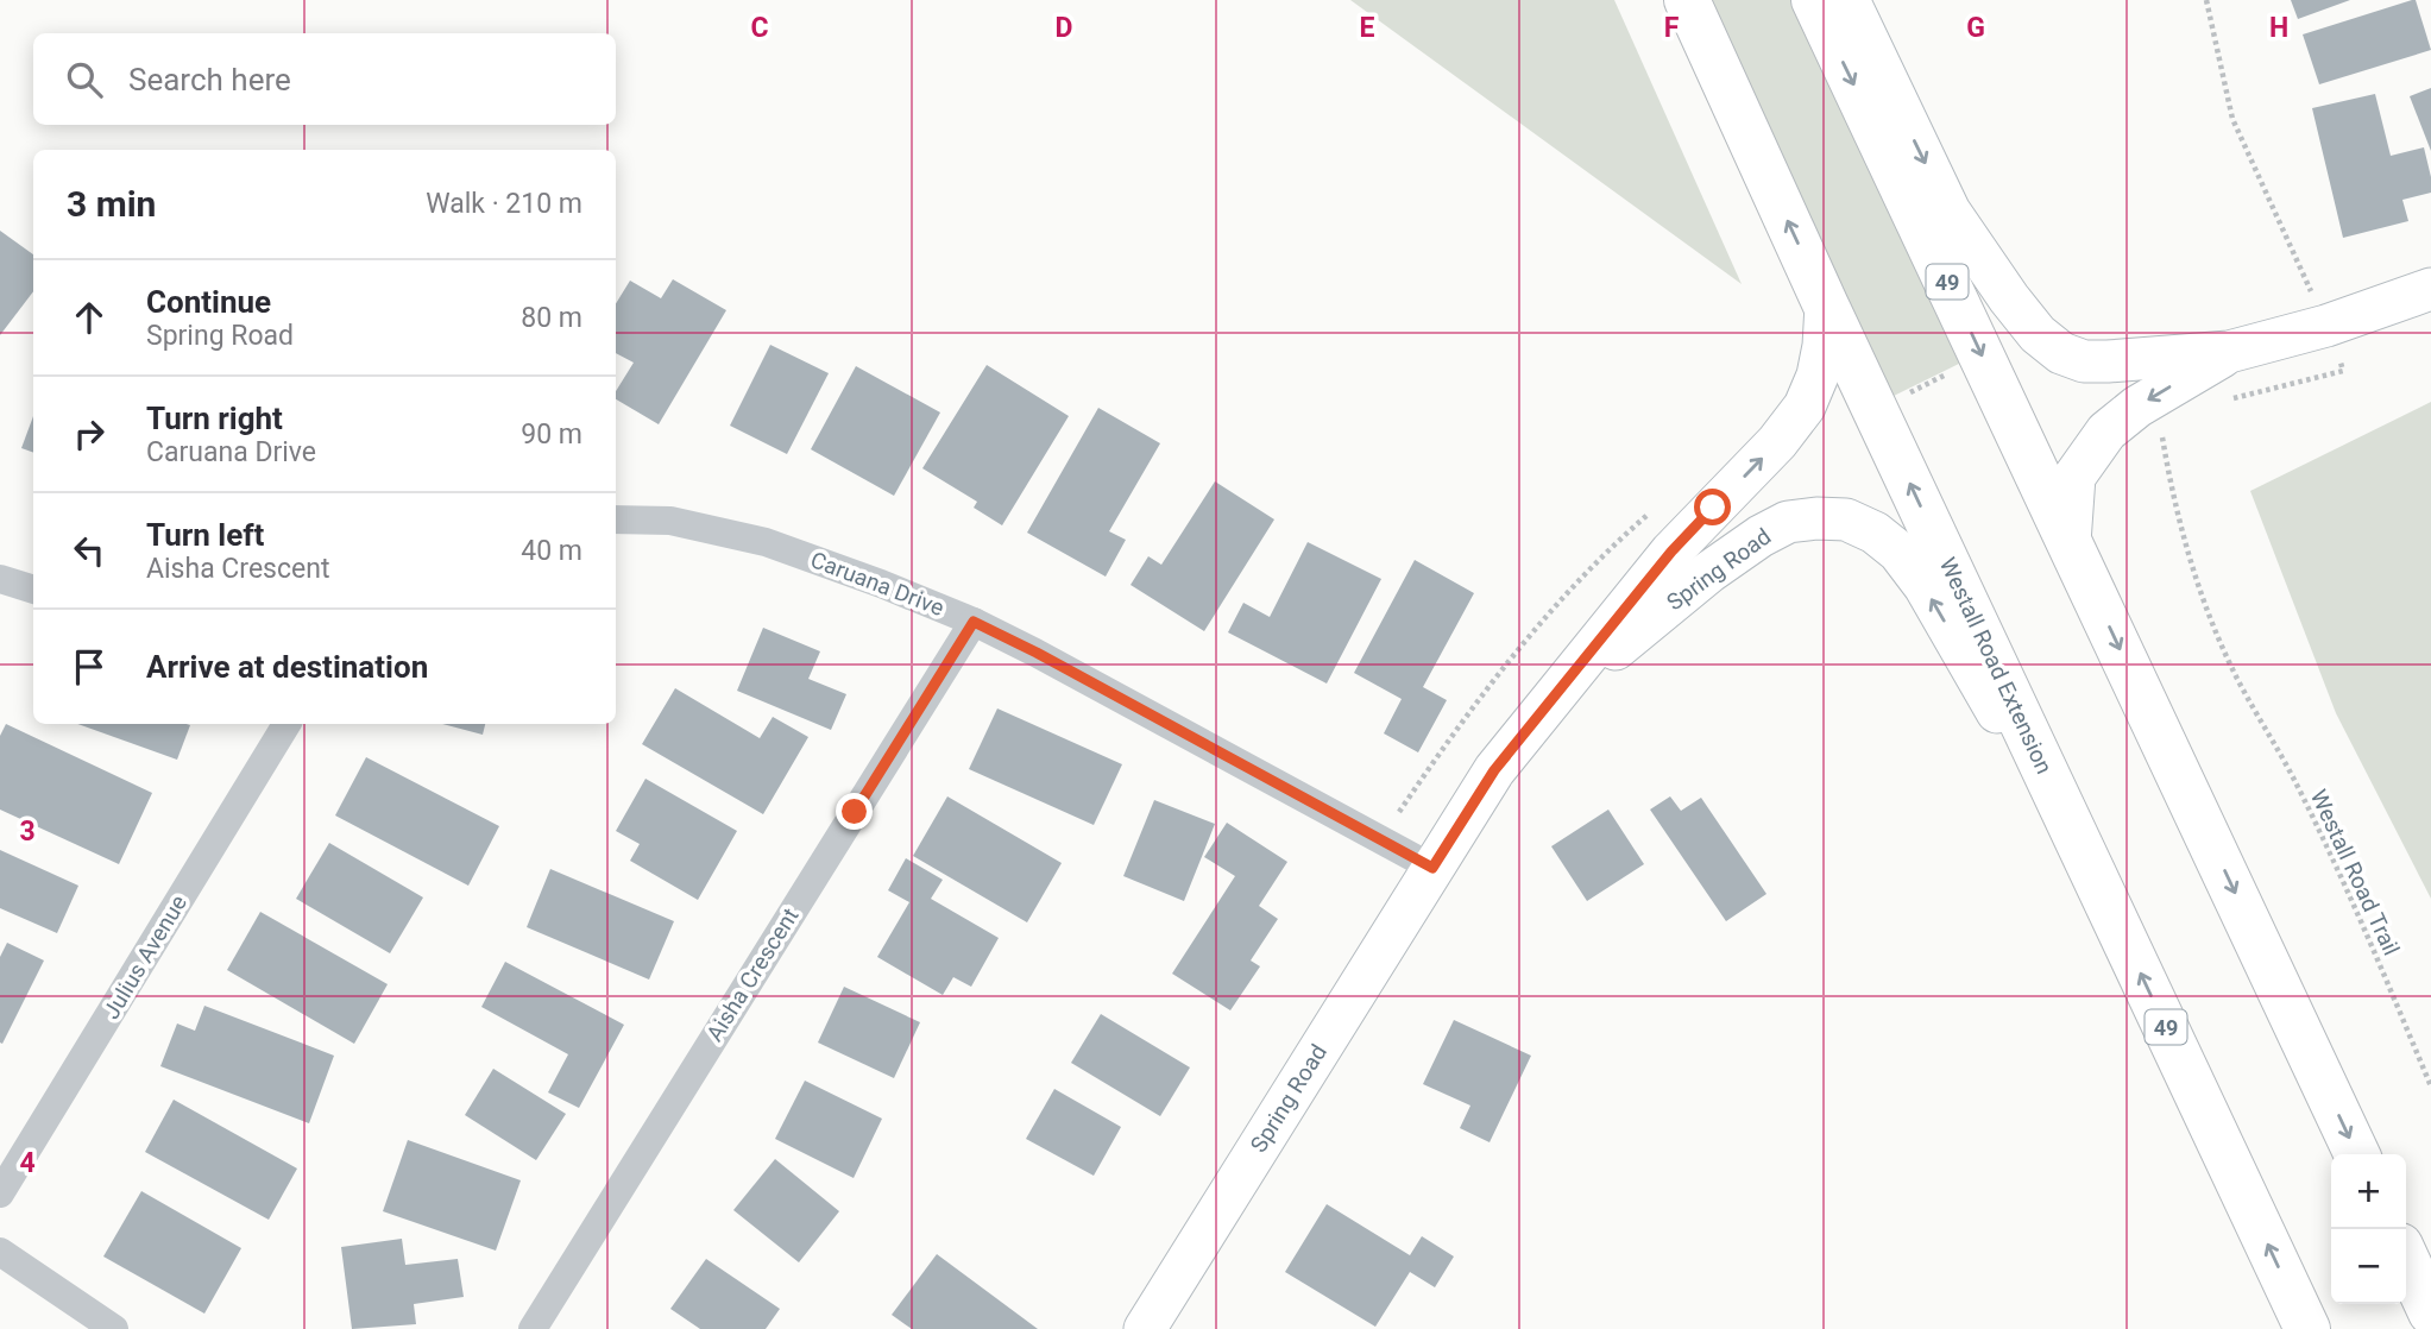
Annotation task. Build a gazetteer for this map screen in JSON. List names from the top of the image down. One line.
{"streets":{"highway":["49","Westall Road Extension"],"main road":["Spring Road"],"street":["Caruana Drive","Julius Avenue","Aisha Crescent"],"path":["Westall Road Trail"]},"crossings":[["Spring Road","Caruana Drive"],["Spring Road","Westall Road Extension"],["Caruana Drive","Aisha Crescent"]],"page":{"search":"Search here","heading":["3 min","Walk · 210 m"],"list":[["Continue","Spring Road","80 m"],["Turn right","Caruana Drive","90 m"],["Turn left","Aisha Crescent","40 m"],"Arrive at destination"],"map_buttons":["+","−"]},"grid":{"columns":["C","D","E","F","G","H"],"rows":["3","4"]}}
